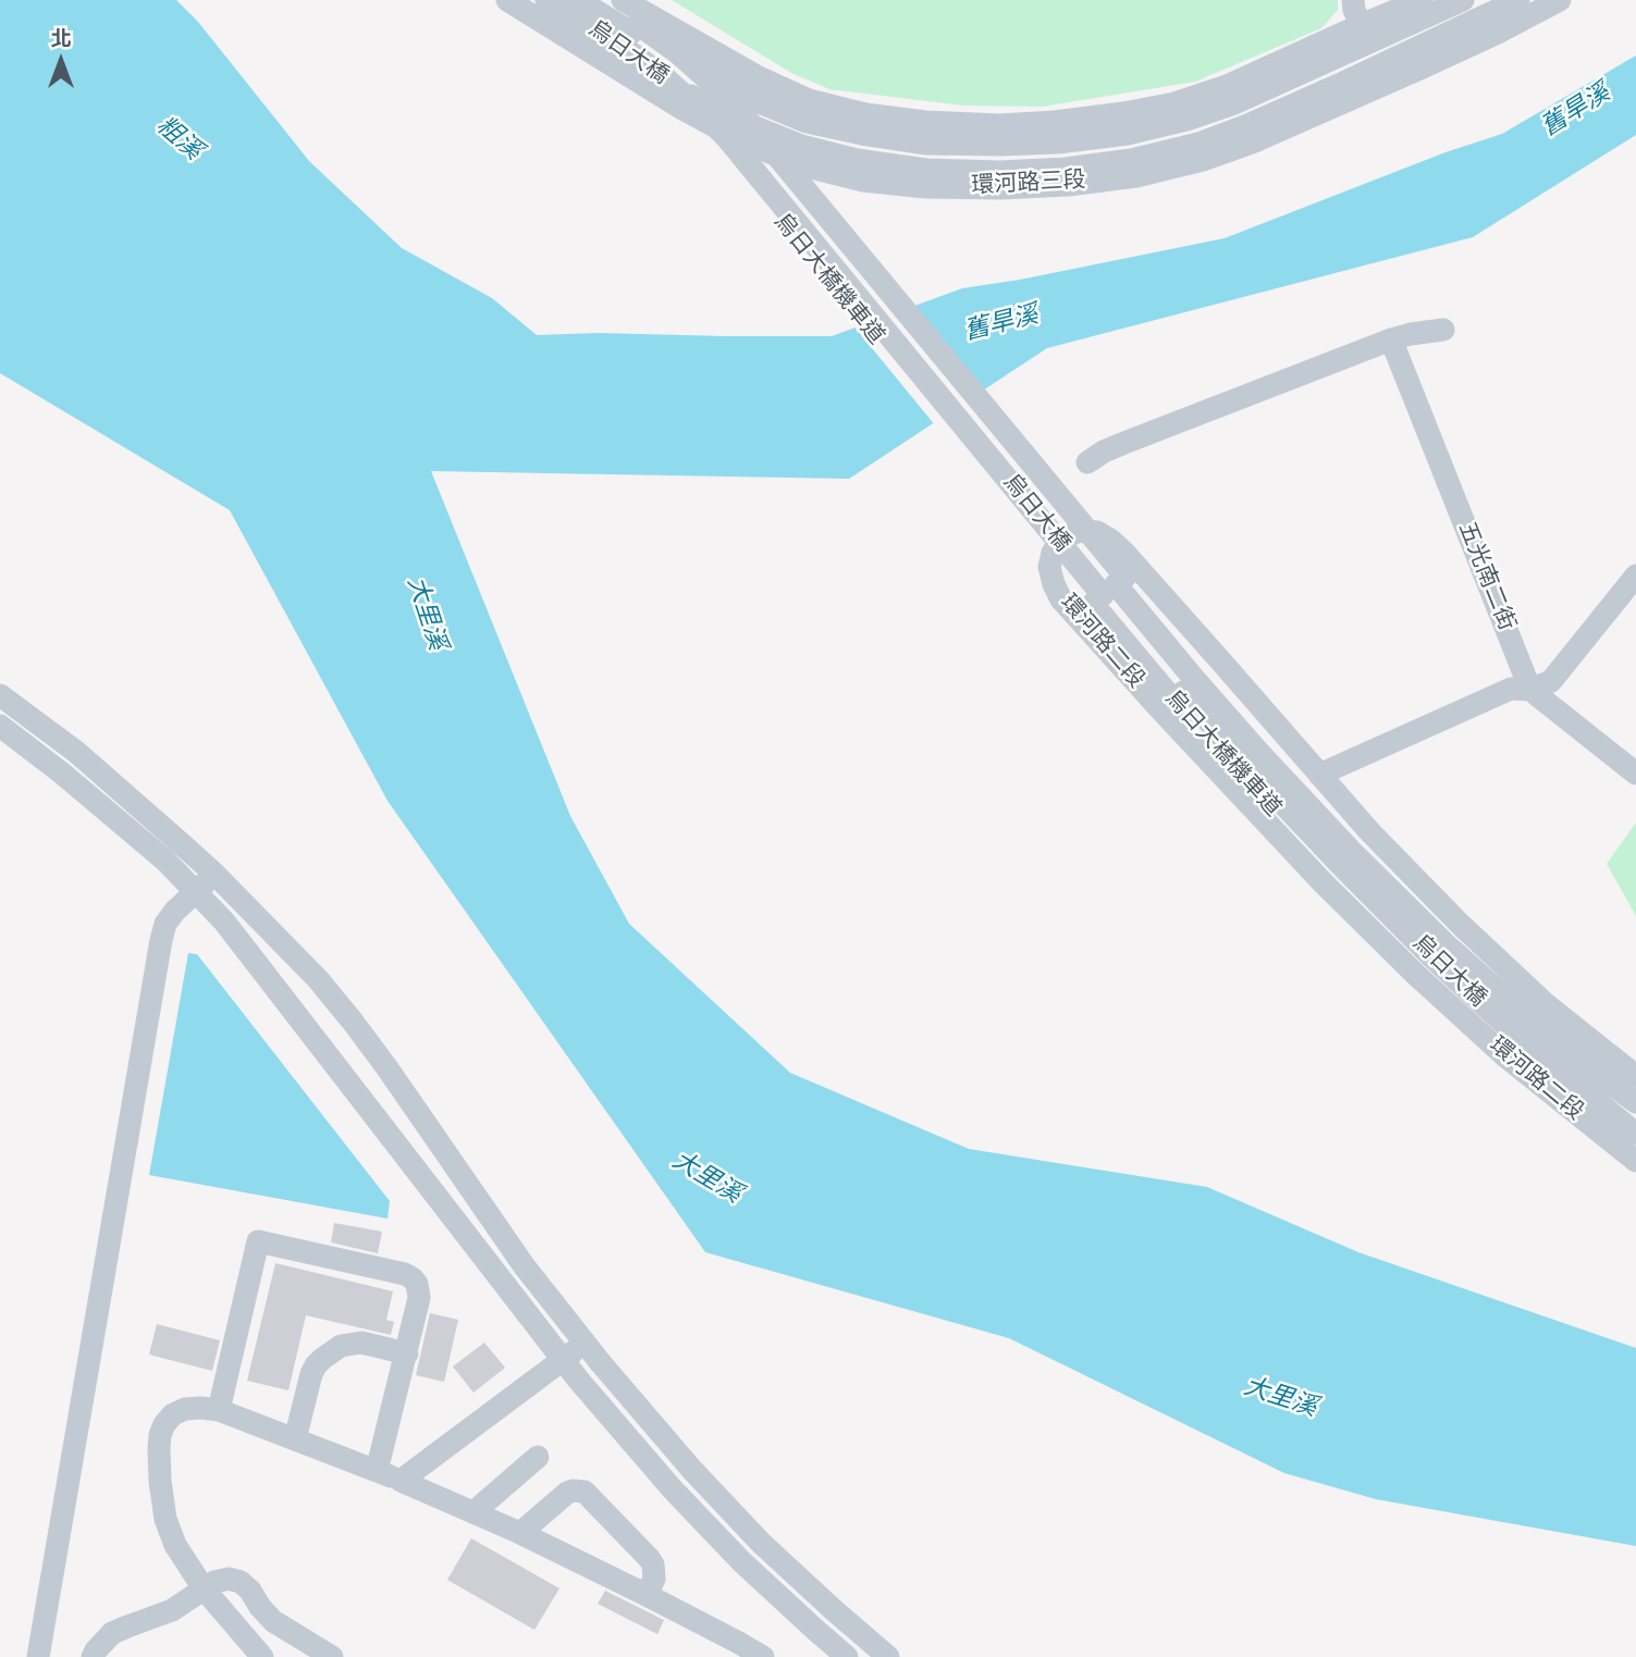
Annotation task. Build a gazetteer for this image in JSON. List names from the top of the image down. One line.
{"streets":{"street":["烏日大橋","環河路三段","烏日大橋機車道","五光南二街","環河路二段"]},"crossings":[["烏日大橋","烏日大橋機車道"],["烏日大橋","環河路二段"],["烏日大橋機車道","環河路二段"]],"water":["舊旱溪","粗溪","大里溪"],"north":"top"}
